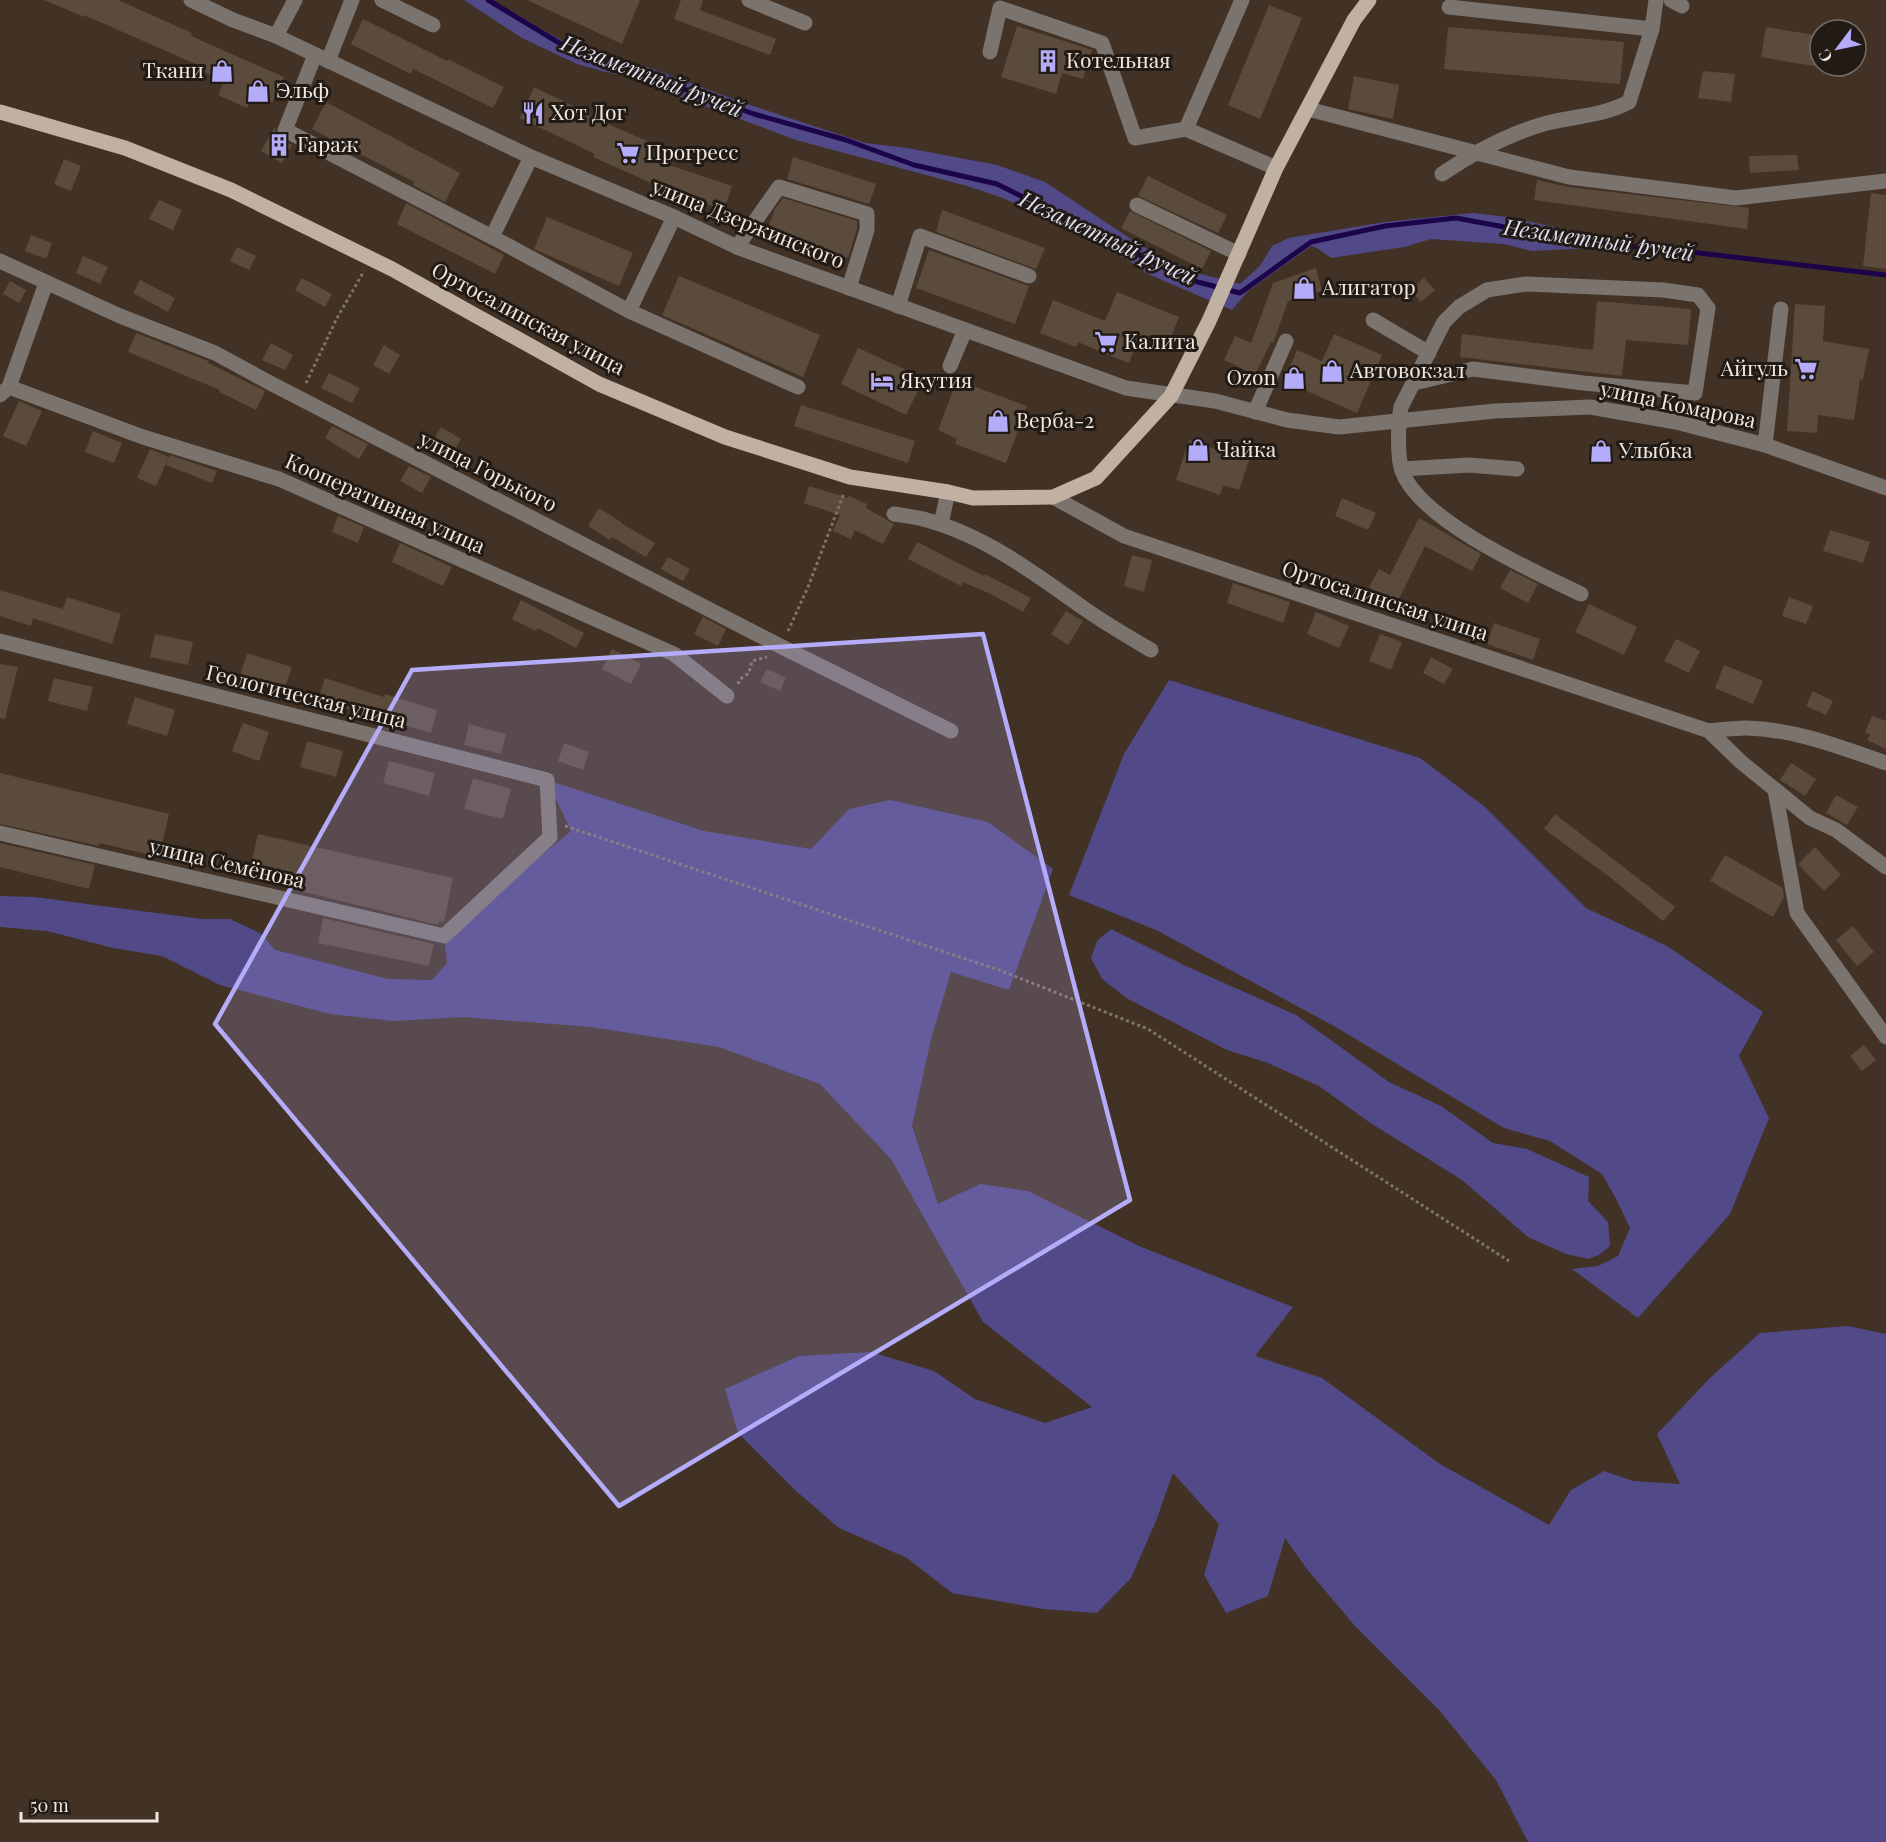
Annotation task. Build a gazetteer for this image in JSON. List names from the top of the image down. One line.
{"streets":{"main road":["Ортосалинская улица"],"street":["улица Дзержинского","улица Комарова","улица Горького","Кооперативная улица","Геологическая улица","улица Семёнова"]},"crossings":[["улица Дзержинского","Ортосалинская улица"],["улица Дзержинского","улица Комарова"],["Ортосалинская улица","улица Комарова"],["улица Горького","Кооперативная улица"],["Геологическая улица","улица Семёнова"]],"water":["Незаметный ручей"],"places":{"building":["Котельная","Гараж"],"shop":["Ткани","Эльф","Алигатор","Автовокзал","Ozon","Верба-2","Чайка","Улыбка"],"restaurant":["Хот Дог"],"supermarket":["Прогресс","Калита","Айгуль"],"hotel":["Якутия"]},"scale_bar":"50 m","north":"bottom left"}
